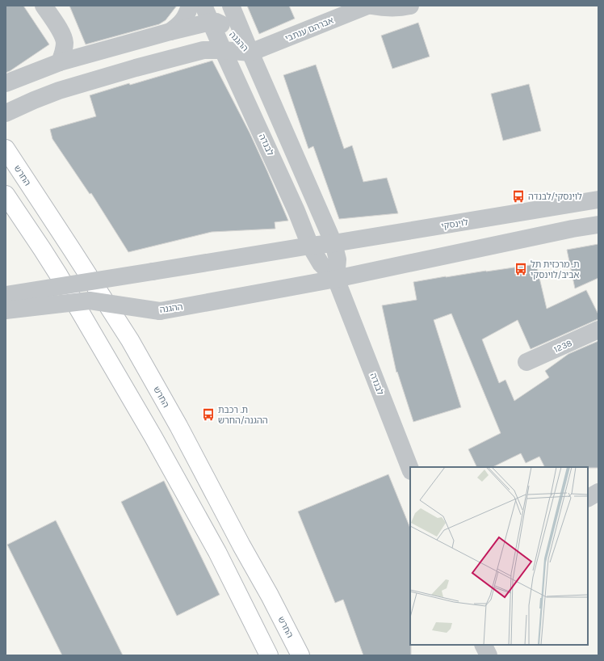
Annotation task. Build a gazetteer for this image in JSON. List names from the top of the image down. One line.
{"streets":{"main road":["החרש"],"street":["אברהם ענתבי","ההגנה","לבנדה","לוינסקי","1238"]},"crossings":[["אברהם ענתבי","ההגנה"],["אברהם ענתבי","לבנדה"],["ההגנה","לבנדה"],["לבנדה","לוינסקי"]],"places":{"bus stop":["לוינסקי/לבנדה","ת. מרכזית תל אביב/לוינסקי","ת. רכבת ההגנה/החרש"]}}
